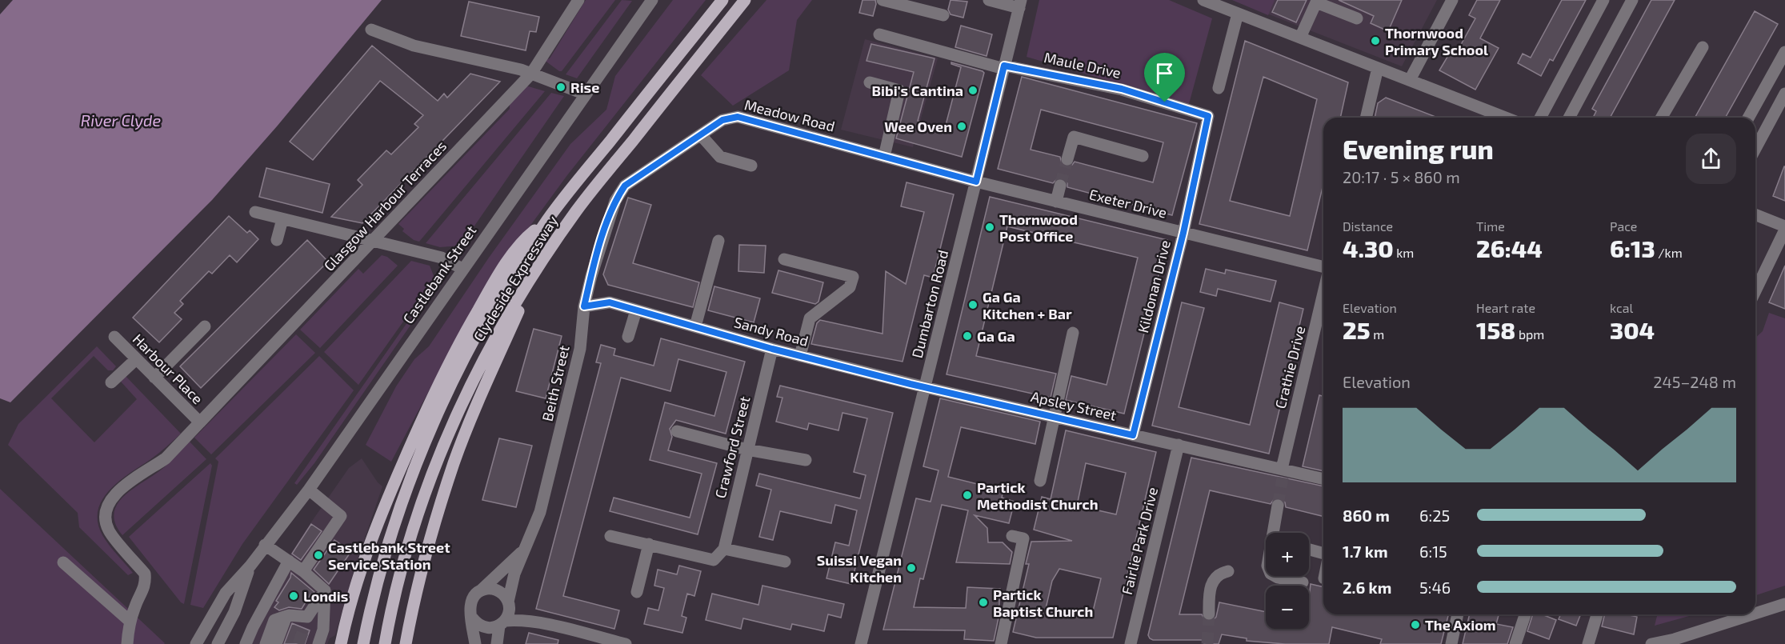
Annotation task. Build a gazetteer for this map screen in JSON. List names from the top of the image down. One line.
{"streets":{"main road":["Clydeside Expressway"],"street":["Maule Drive","Meadow Road","Exeter Drive","Glasgow Harbour Terraces","Castlebank Street","Kildonan Drive","Dumbarton Road","Sandy Road","Crathie Drive","Harbour Place","Beith Street","Apsley Street","Crawford Street","Fairlie Park Drive"]},"crossings":[["Maule Drive","Kildonan Drive"],["Maule Drive","Dumbarton Road"],["Meadow Road","Exeter Drive"],["Meadow Road","Dumbarton Road"],["Meadow Road","Beith Street"],["Exeter Drive","Kildonan Drive"],["Exeter Drive","Dumbarton Road"],["Glasgow Harbour Terraces","Harbour Place"],["Kildonan Drive","Apsley Street"],["Dumbarton Road","Sandy Road"],["Dumbarton Road","Apsley Street"],["Sandy Road","Beith Street"],["Sandy Road","Apsley Street"],["Sandy Road","Crawford Street"],["Crathie Drive","Apsley Street"],["Apsley Street","Fairlie Park Drive"]],"water":["River Clyde"],"places":["Thornwood Primary School","Rise","Bibi's Cantina","Wee Oven","Thornwood Post Office","Ga Ga Kitchen + Bar","Ga Ga","Partick Methodist Church","Castlebank Street Service Station","Suissi Vegan Kitchen","Londis","Partick Baptist Church","The Axiom"],"page":{"heading":["Evening run","20:17 · 5 × 860 m"],"stats":[["Distance","4.30 km"],["Time","26:44"],["Pace","6:13 /km"],["Elevation","25 m"],["Heart rate","158 bpm"],["kcal","304"]],"chart":["Elevation","245–248 m"],"list":[{"name":"860 m","note":"6:25"},{"name":"1.7 km","note":"6:15"},{"name":"2.6 km","note":"5:46"}],"map_buttons":["+","−"]}}
